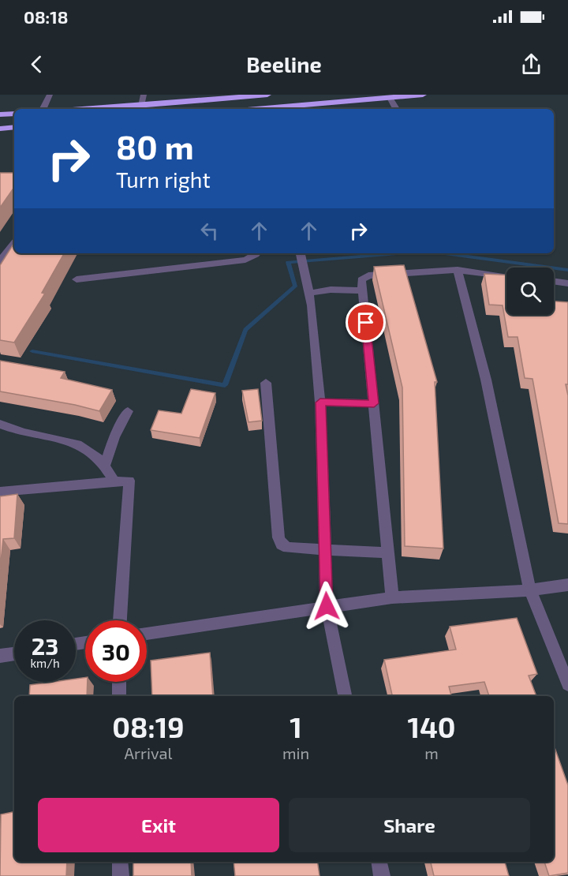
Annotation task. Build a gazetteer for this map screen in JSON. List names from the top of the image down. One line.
{"page":{"status":"08:18","header":"Beeline","turn":["80 m","Turn right"],"speed":"23 km/h","limit":"30","eta":["08:19","Arrival","1","min","140","m"],"buttons":["Exit","Share"]}}
